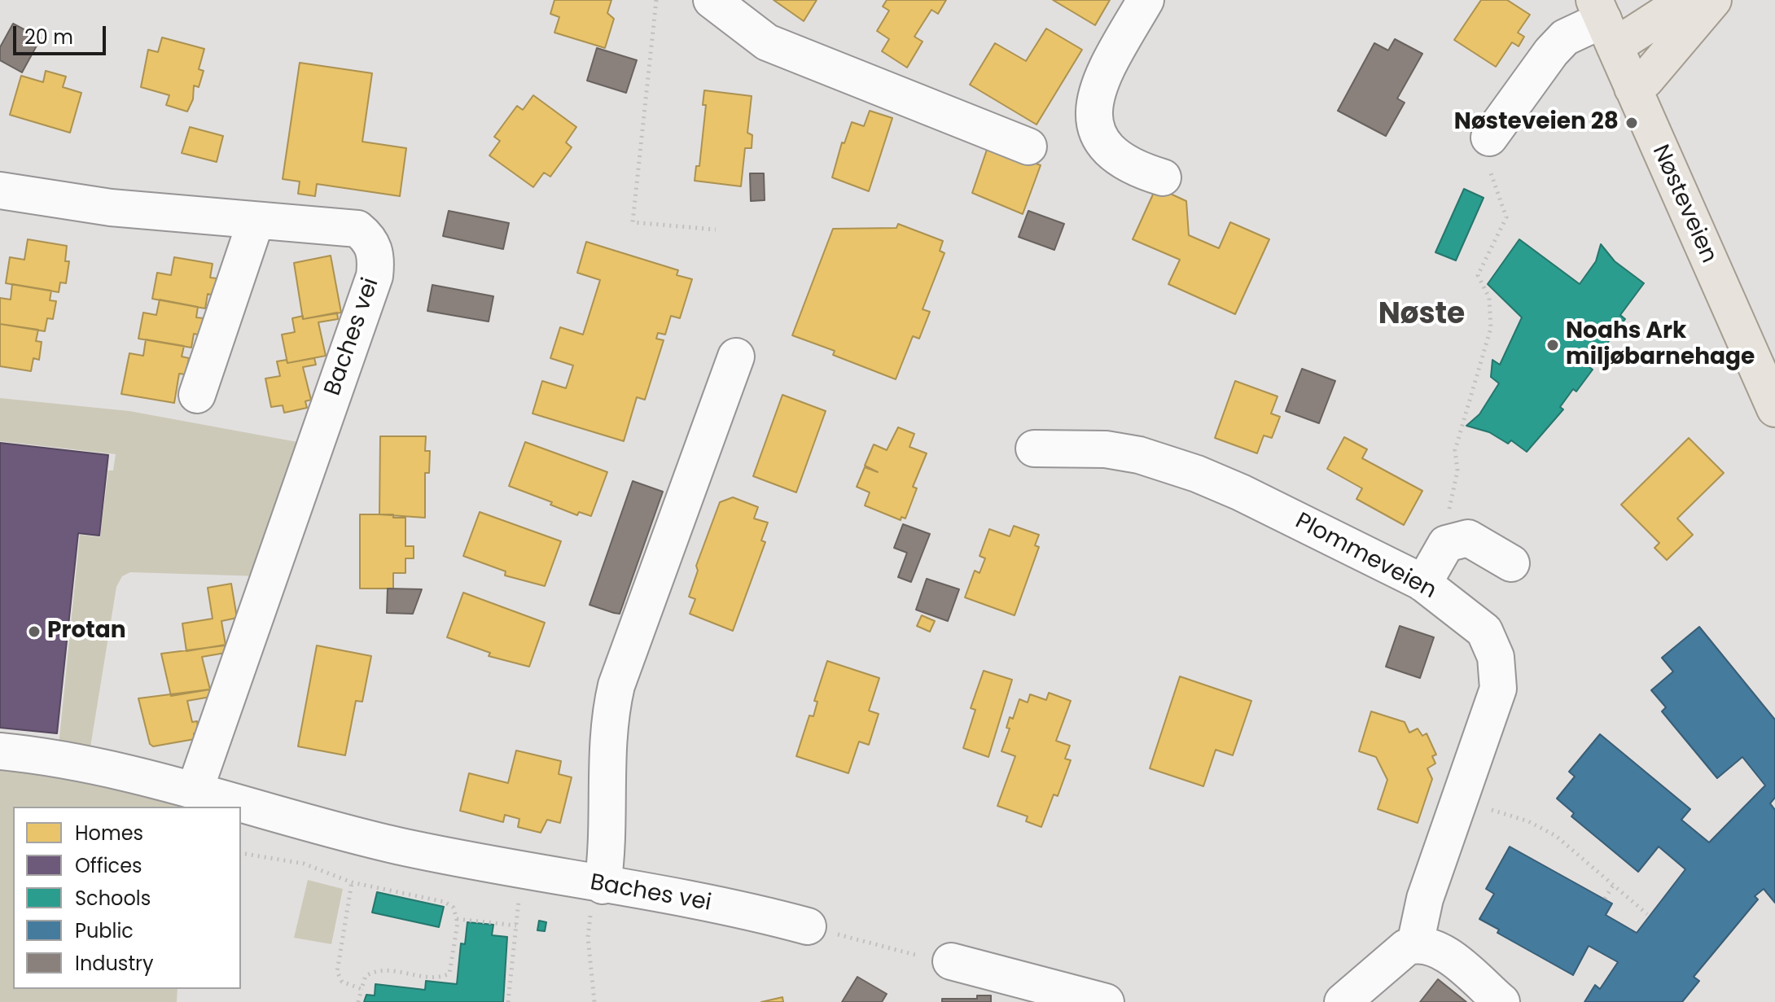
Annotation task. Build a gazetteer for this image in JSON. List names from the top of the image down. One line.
{"streets":{"main road":["Nøsteveien"],"street":["Baches vei","Plommeveien"]},"districts":["Nøste"],"places":["Nøsteveien 28","Noahs Ark miljøbarnehage","Protan"],"legend":["Homes","Offices","Schools","Public","Industry"],"scale_bar":"20 m"}
